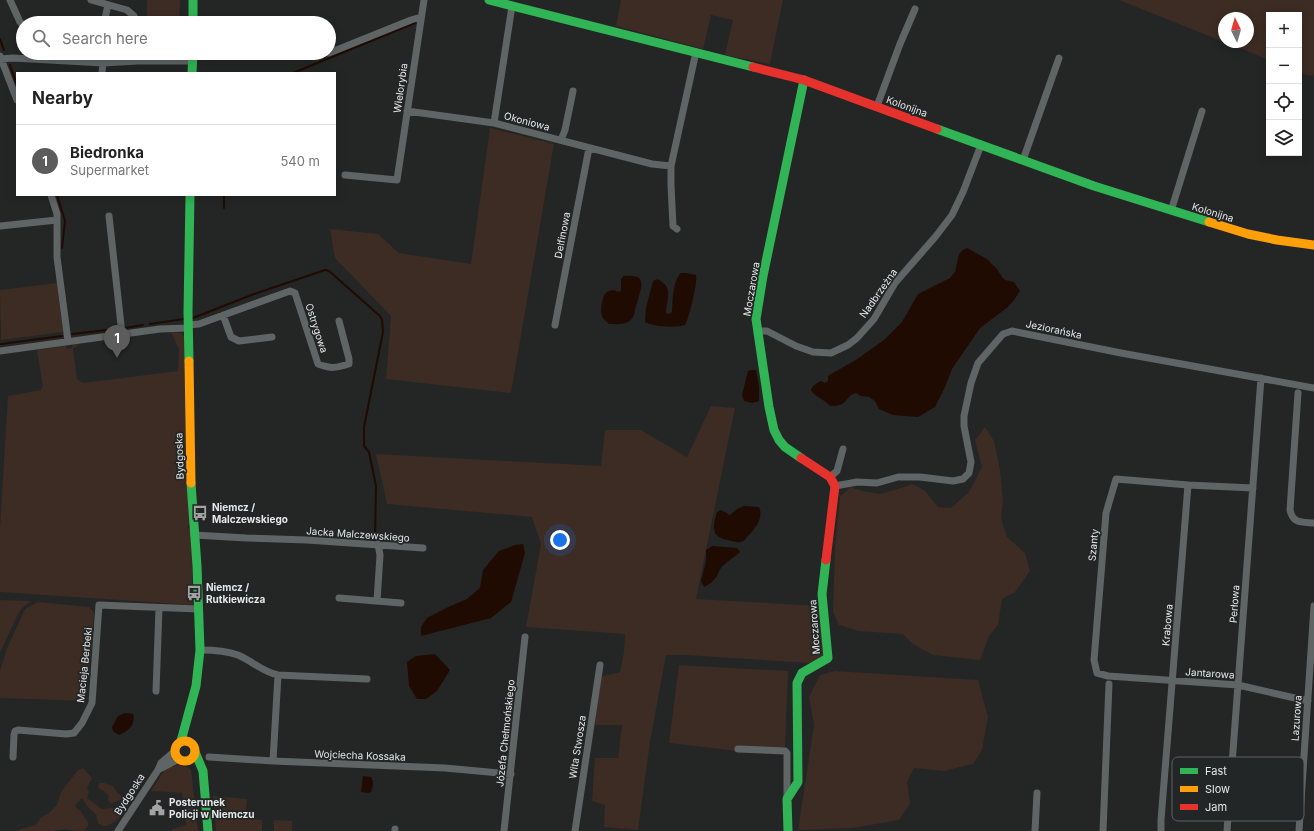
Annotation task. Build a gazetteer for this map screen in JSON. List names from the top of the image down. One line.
{"streets":{"street":["Wielorybia","Kolonijna","Okoniowa","Delfinowa","Moczarowa","Nadbrzeżna","Ostrygowa","Jeziorańska","Bydgoska","Jacka Malczewskiego","Szanty","Perłowa","Krabowa","Macieja Berbeki","Jantarowa","Lazurowa","Józefa Chełmońskiego","Wita Stwosza","Wojciecha Kossaka"]},"crossings":[["Kolonijna","Okoniowa"],["Kolonijna","Moczarowa"],["Kolonijna","Nadbrzeżna"],["Okoniowa","Delfinowa"],["Moczarowa","Nadbrzeżna"],["Moczarowa","Jeziorańska"],["Jeziorańska","Perłowa"],["Bydgoska","Jacka Malczewskiego"],["Szanty","Krabowa"],["Szanty","Jantarowa"],["Perłowa","Jantarowa"],["Krabowa","Jantarowa"],["Jantarowa","Lazurowa"],["Józefa Chełmońskiego","Wojciecha Kossaka"]],"places":{"bus stop":["Niemcz / Malczewskiego","Niemcz / Rutkiewicza"],"public building":["Posterunek Policji w Niemczu"]},"legend":["Fast","Slow","Jam"],"north":"top","page":{"map_buttons":["+","−"],"search":"Search here","heading":"Nearby","list":[{"mark":"1","name":"Biedronka","note":"Supermarket","value":"540 m"}],"pins":"1"}}
